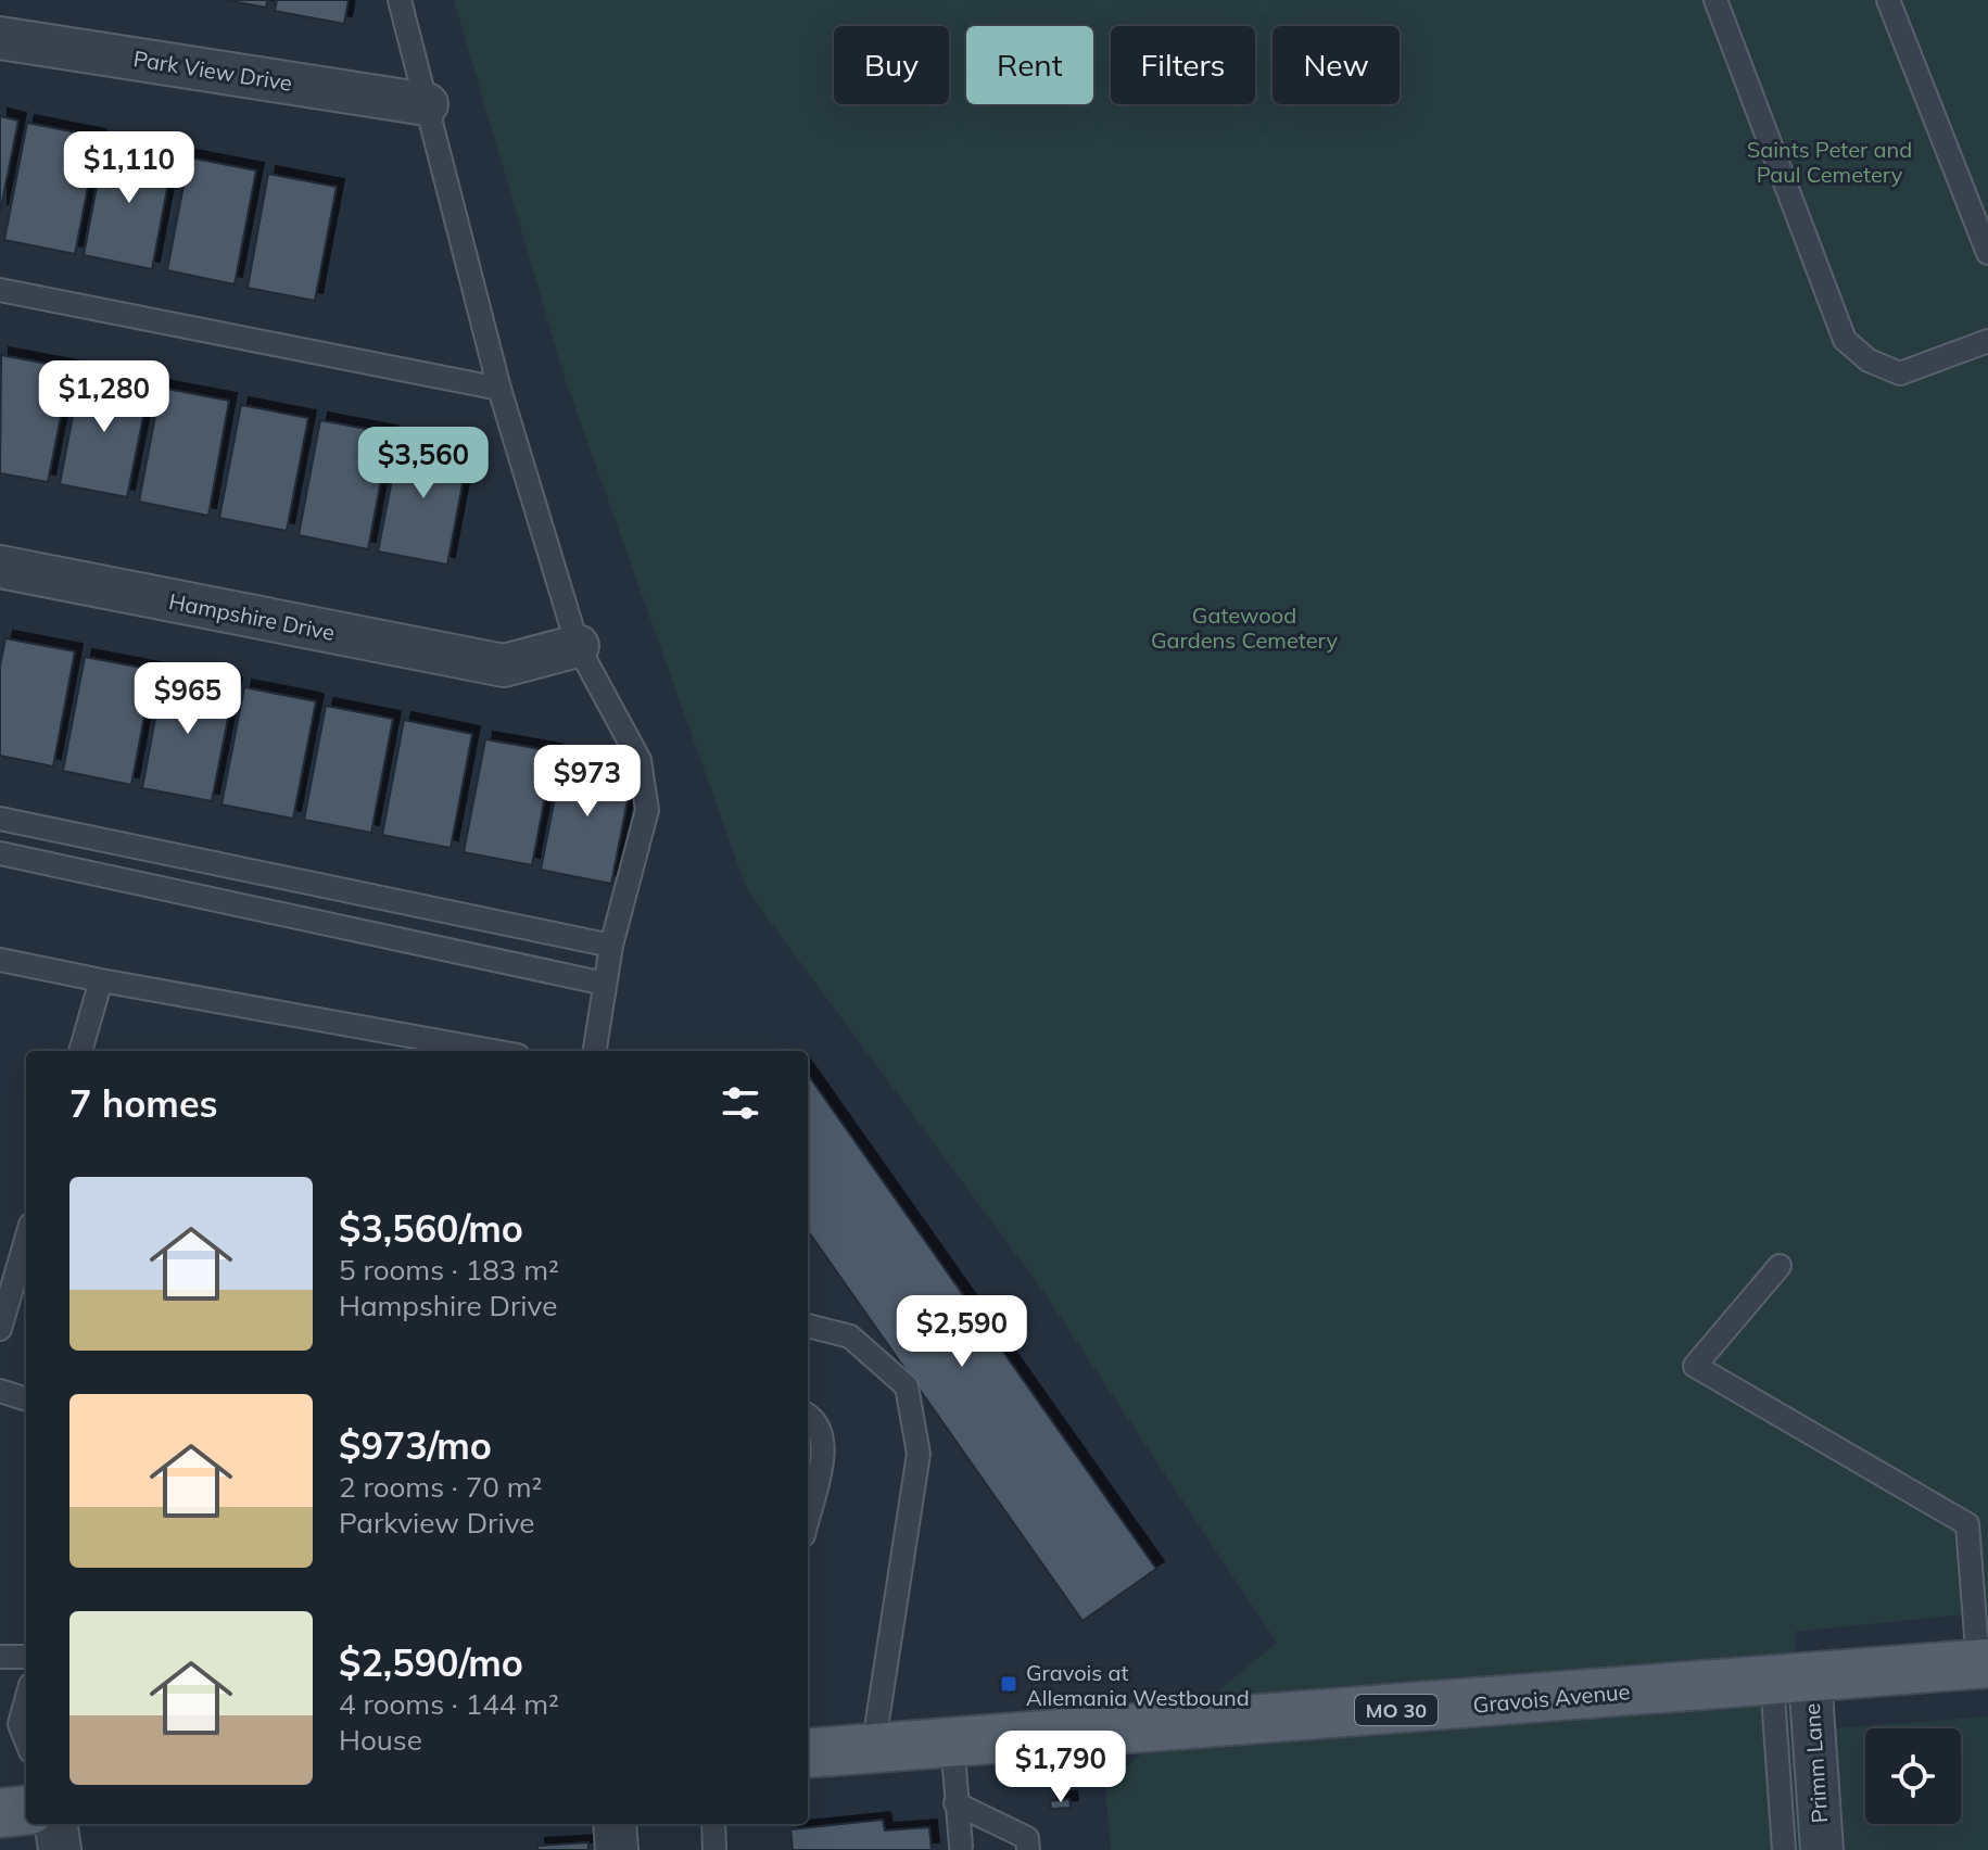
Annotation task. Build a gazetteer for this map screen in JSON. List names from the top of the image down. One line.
{"streets":{"main road":["Gravois Avenue","MO 30"],"street":["Park View Drive","Hampshire Drive","Primm Lane"]},"crossings":[["Gravois Avenue","Primm Lane"]],"parks":["Saints Peter and Paul Cemetery","Gatewood Gardens Cemetery"],"places":{"transit":["Gravois at Allemania Westbound"]},"page":{"chip":["Buy","Rent","Filters","New"],"price":["$1,110","$1,280","$3,560","$965","$973","$2,590","$1,790"],"heading":"7 homes","list":[{"name":"$3,560/mo","note":"5 rooms · 183 m² · Hampshire Drive"},{"name":"$973/mo","note":"2 rooms · 70 m² · Parkview Drive"},{"name":"$2,590/mo","note":"4 rooms · 144 m² · House"}]}}
